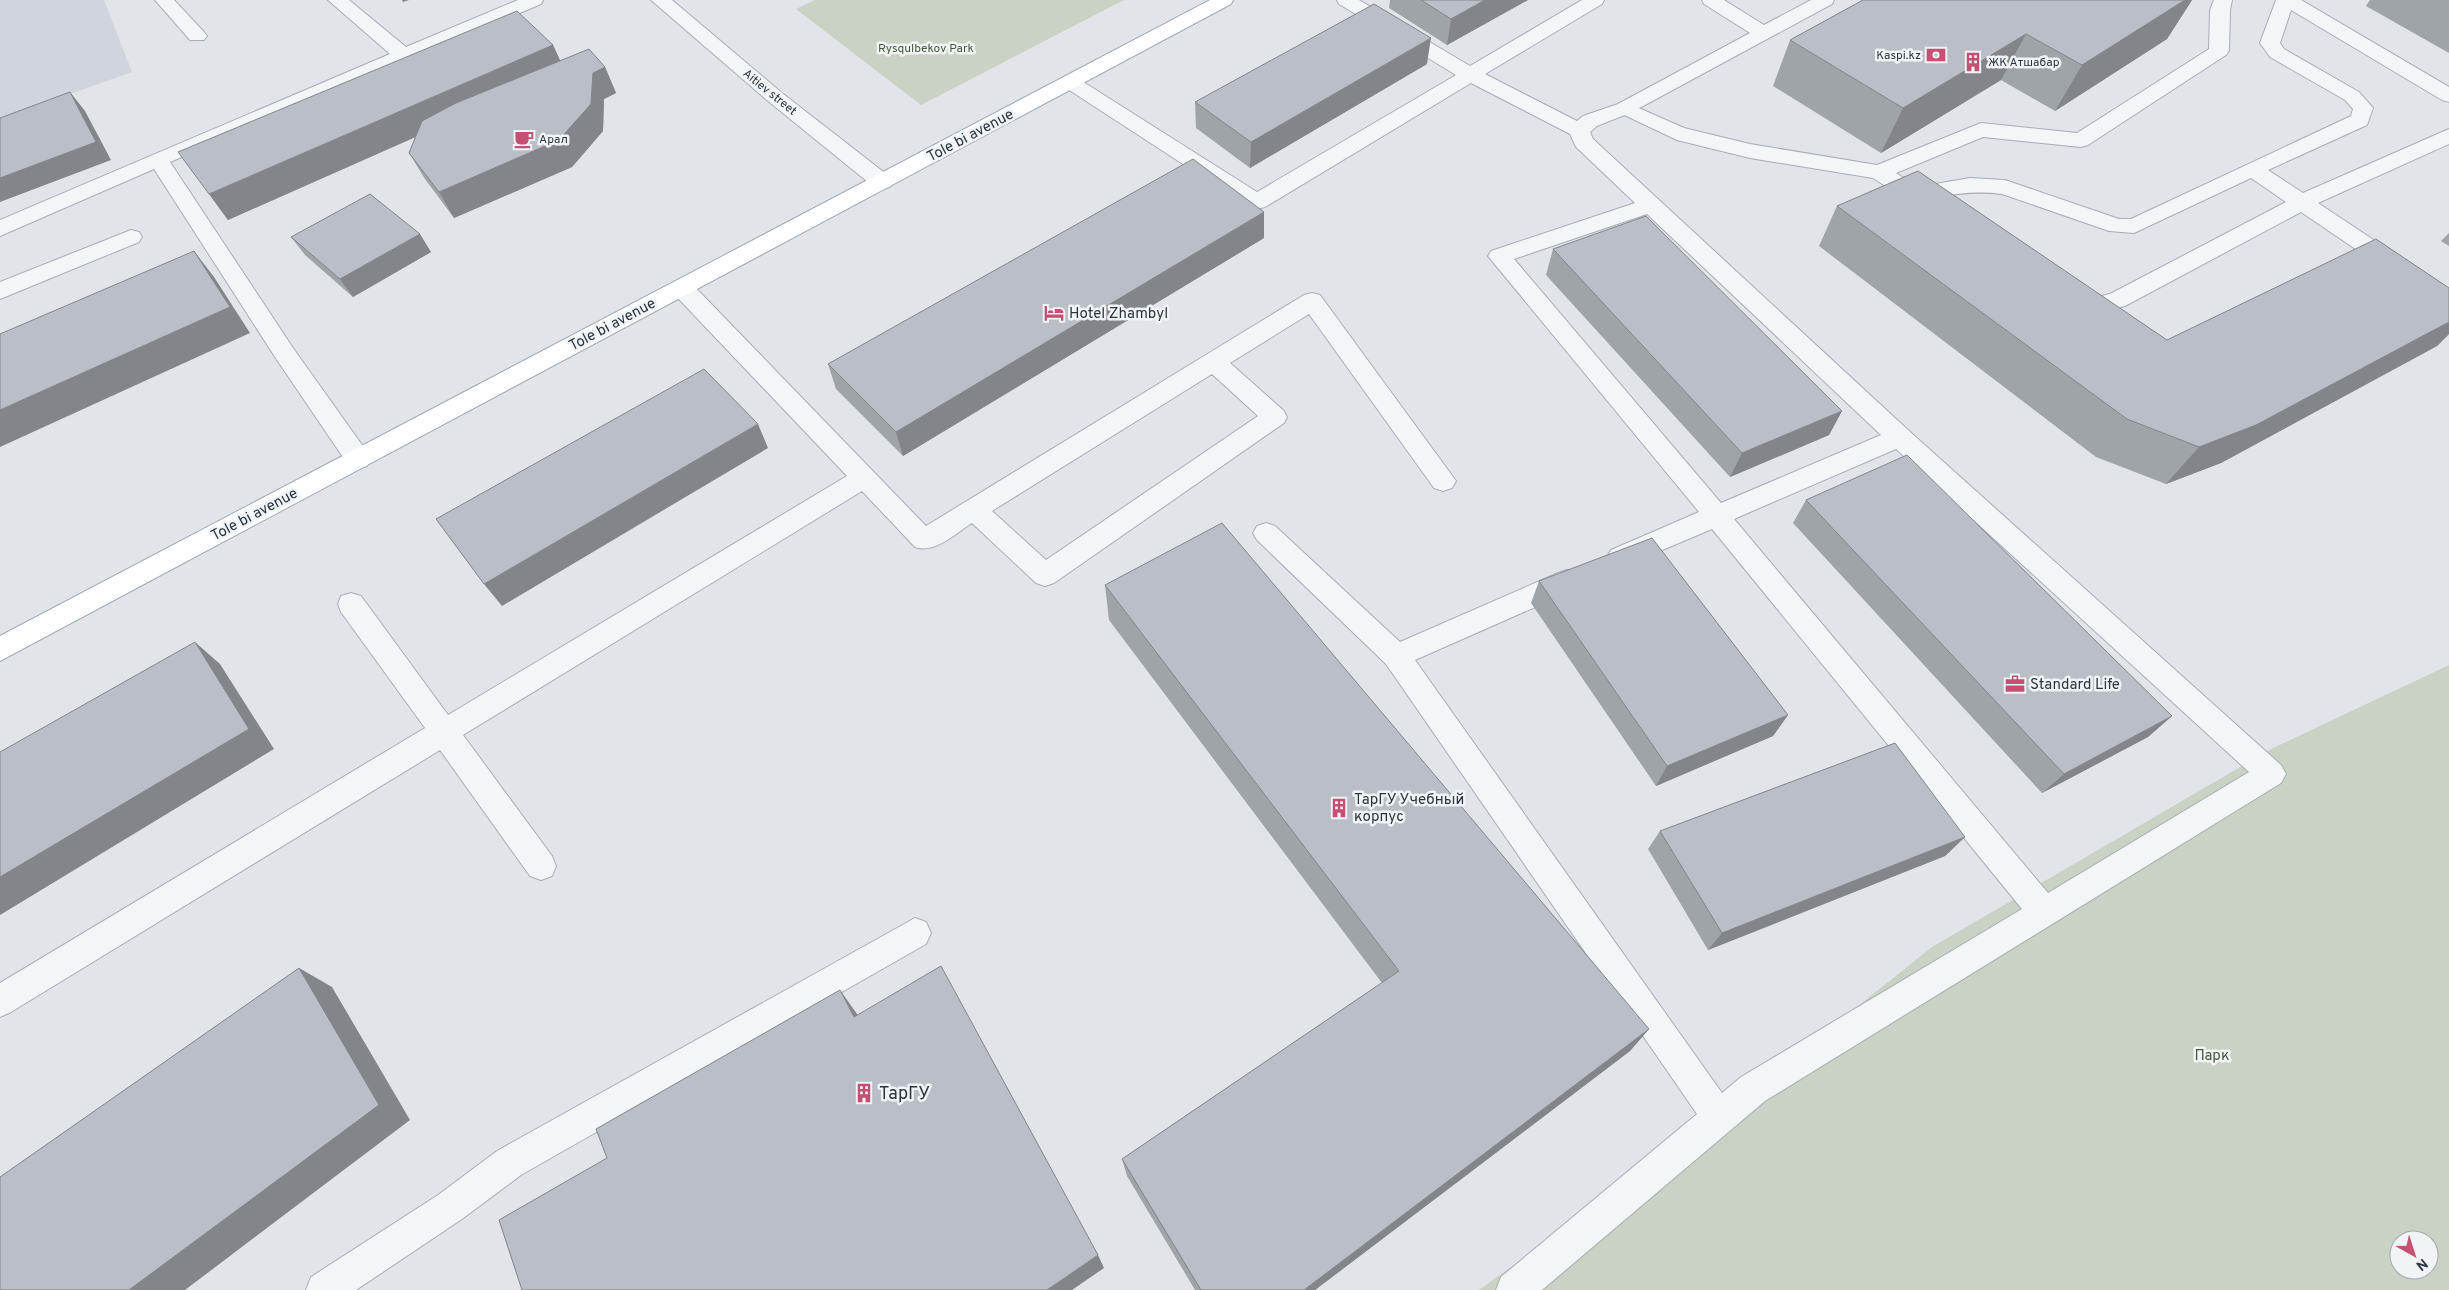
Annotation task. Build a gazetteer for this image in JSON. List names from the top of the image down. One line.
{"streets":{"main road":["Tole bi avenue"],"street":["Aitiev street"]},"crossings":[["Aitiev street","Tole bi avenue"]],"parks":["Rysqulbekov Park","Парк"],"places":{"bank":["Kaspi.kz"],"building":["ЖК Атшабар","ТарГУ Учебный корпус","ТарГУ"],"cafe":["Арал"],"hotel":["Hotel Zhambyl"],"office":["Standard Life"]},"north":"bottom right"}
